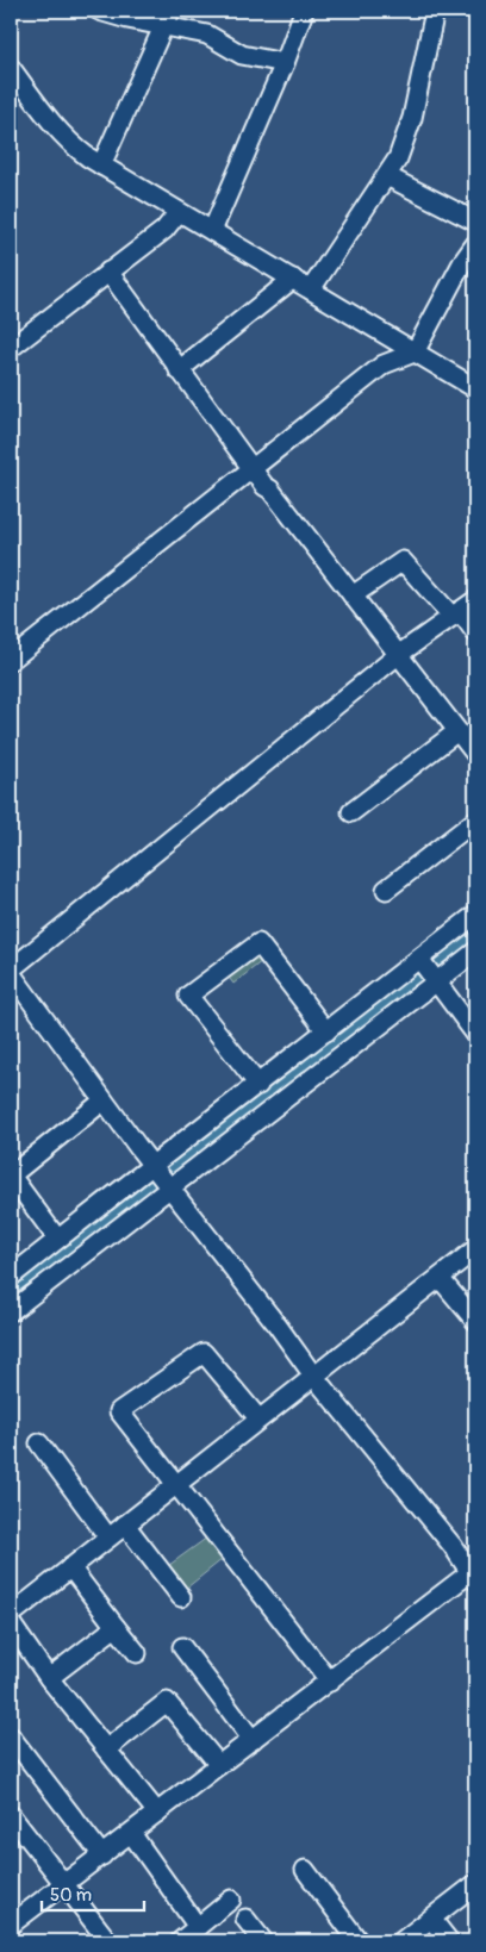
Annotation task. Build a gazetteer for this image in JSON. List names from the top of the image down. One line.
{"scale_bar":"50 m"}
